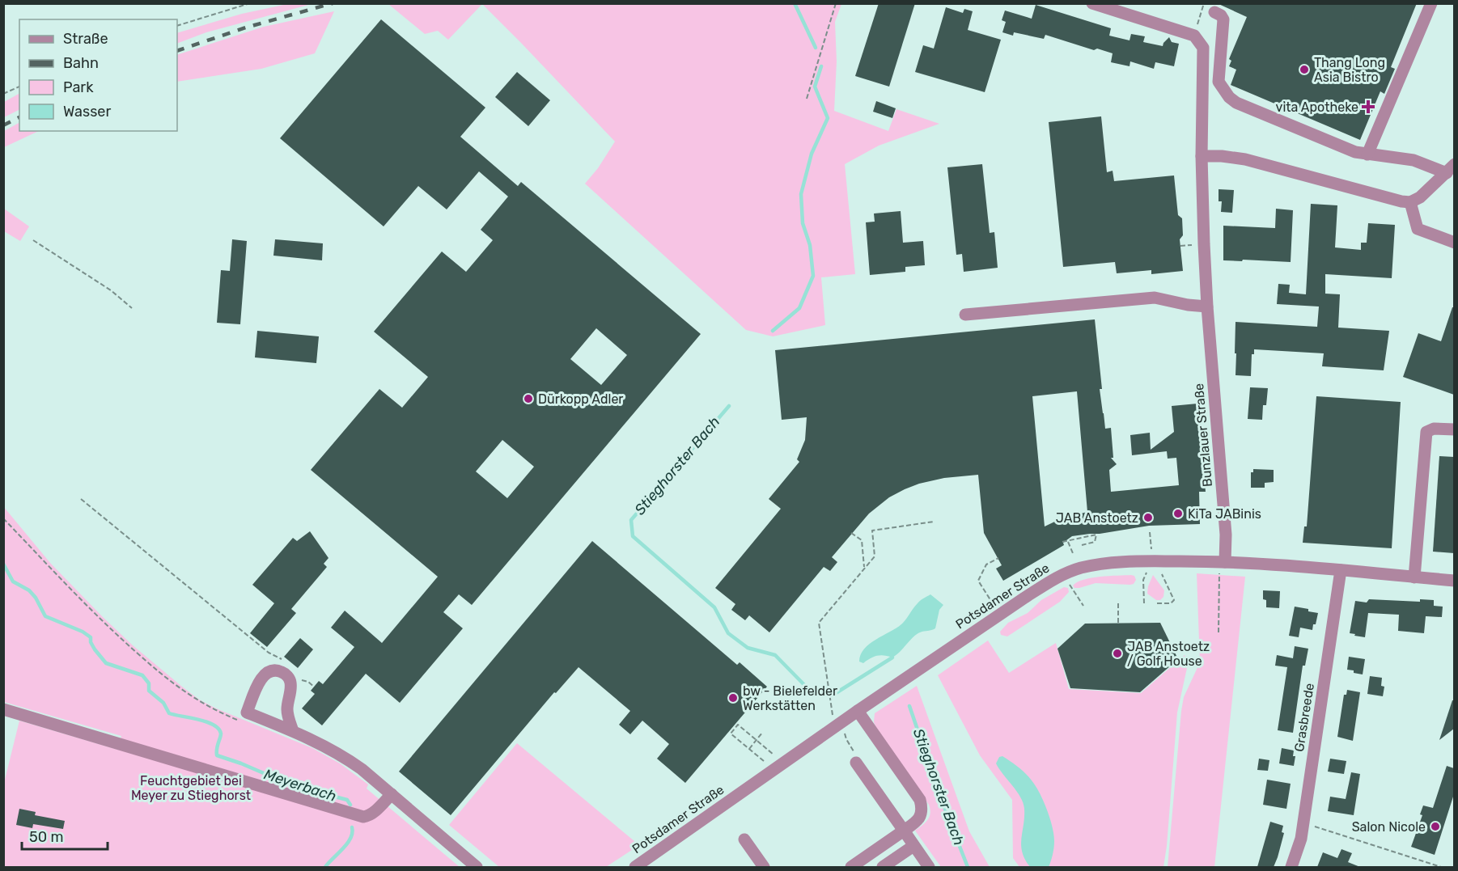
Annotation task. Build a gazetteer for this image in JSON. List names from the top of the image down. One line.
{"streets":{"street":["Bunzlauer Straße","Potsdamer Straße","Grasbreede"]},"crossings":[["Bunzlauer Straße","Potsdamer Straße"],["Potsdamer Straße","Grasbreede"]],"water":["Stieghorster Bach","Meyerbach"],"parks":["Feuchtgebiet bei Meyer zu Stieghorst"],"places":{"other":["Thang Long Asia Bistro","Dürkopp Adler","KiTa JABinis","JAB Anstoetz","JAB Anstoetz / Golf House","bw - Bielefelder Werkstätten","Salon Nicole"],"health":["vita Apotheke"]},"legend":["Straße","Bahn","Park","Wasser"],"scale_bar":"50 m"}
